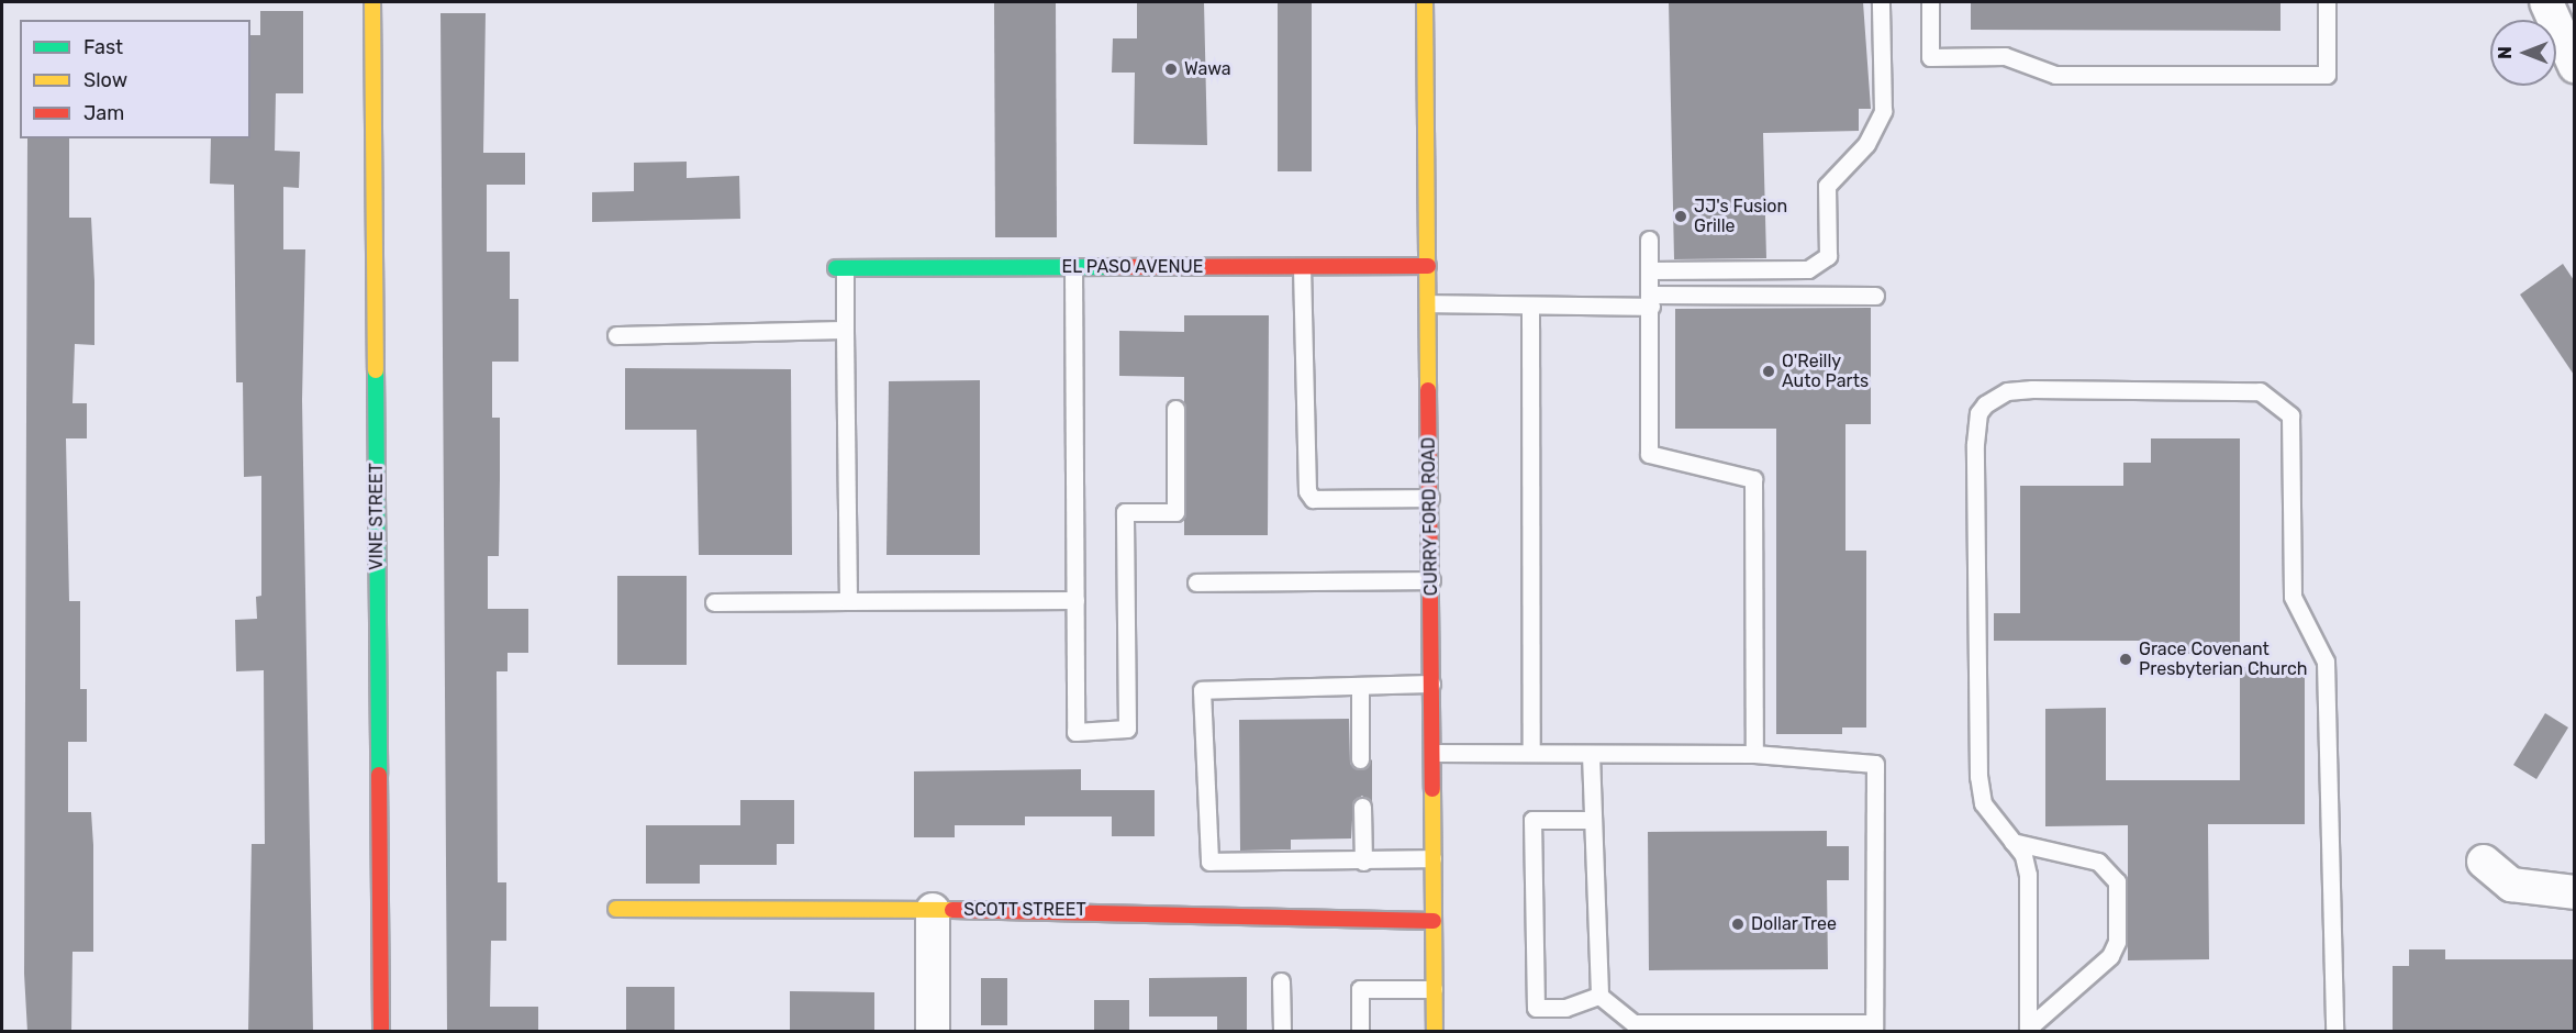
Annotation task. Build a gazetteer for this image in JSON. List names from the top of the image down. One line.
{"streets":{"street":["EL PASO AVENUE","VINE STREET","CURRY FORD ROAD","SCOTT STREET"]},"crossings":[["EL PASO AVENUE","CURRY FORD ROAD"],["CURRY FORD ROAD","SCOTT STREET"]],"places":["Wawa","JJ's Fusion Grille","O'Reilly Auto Parts","Grace Covenant Presbyterian Church","Dollar Tree"],"legend":["Fast","Slow","Jam"],"north":"left"}
